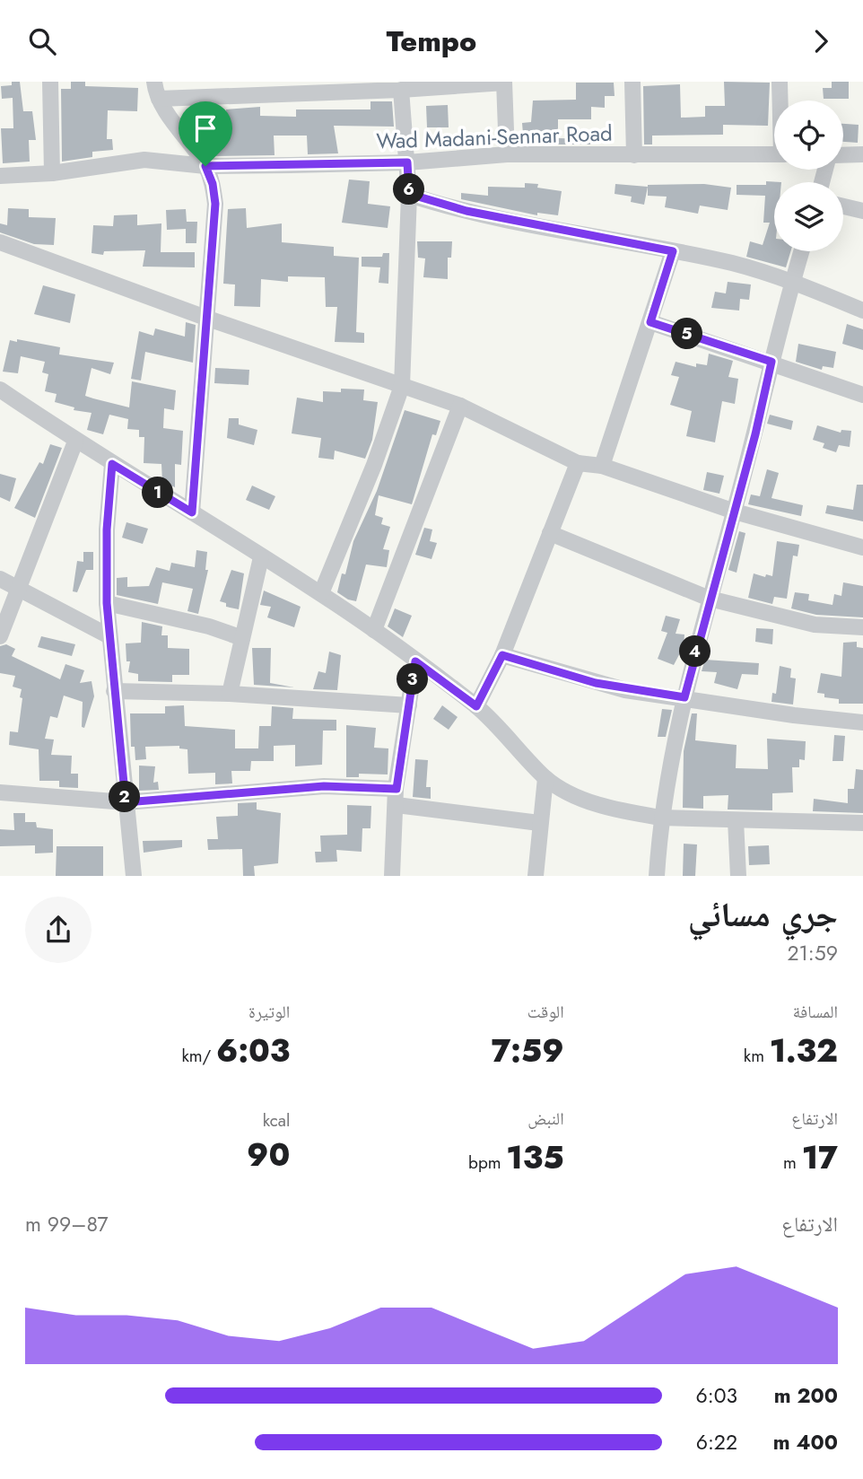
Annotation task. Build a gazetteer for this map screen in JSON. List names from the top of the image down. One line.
{"streets":{"street":["Wad Madani-Sennar Road"]},"page":{"header":"Tempo","pins":["6","5","1","4","3","2"],"heading":["جري مسائي","21:59"],"stats":[["المسافة","1.32 km"],["الوقت","7:59"],["الوتيرة","6:03 /km"],["الارتفاع","17 m"],["النبض","135 bpm"],["kcal","90"]],"chart":["الارتفاع","87–99 m"],"list":[{"name":"200 m","note":"6:03"},{"name":"400 m","note":"6:22"}]}}
